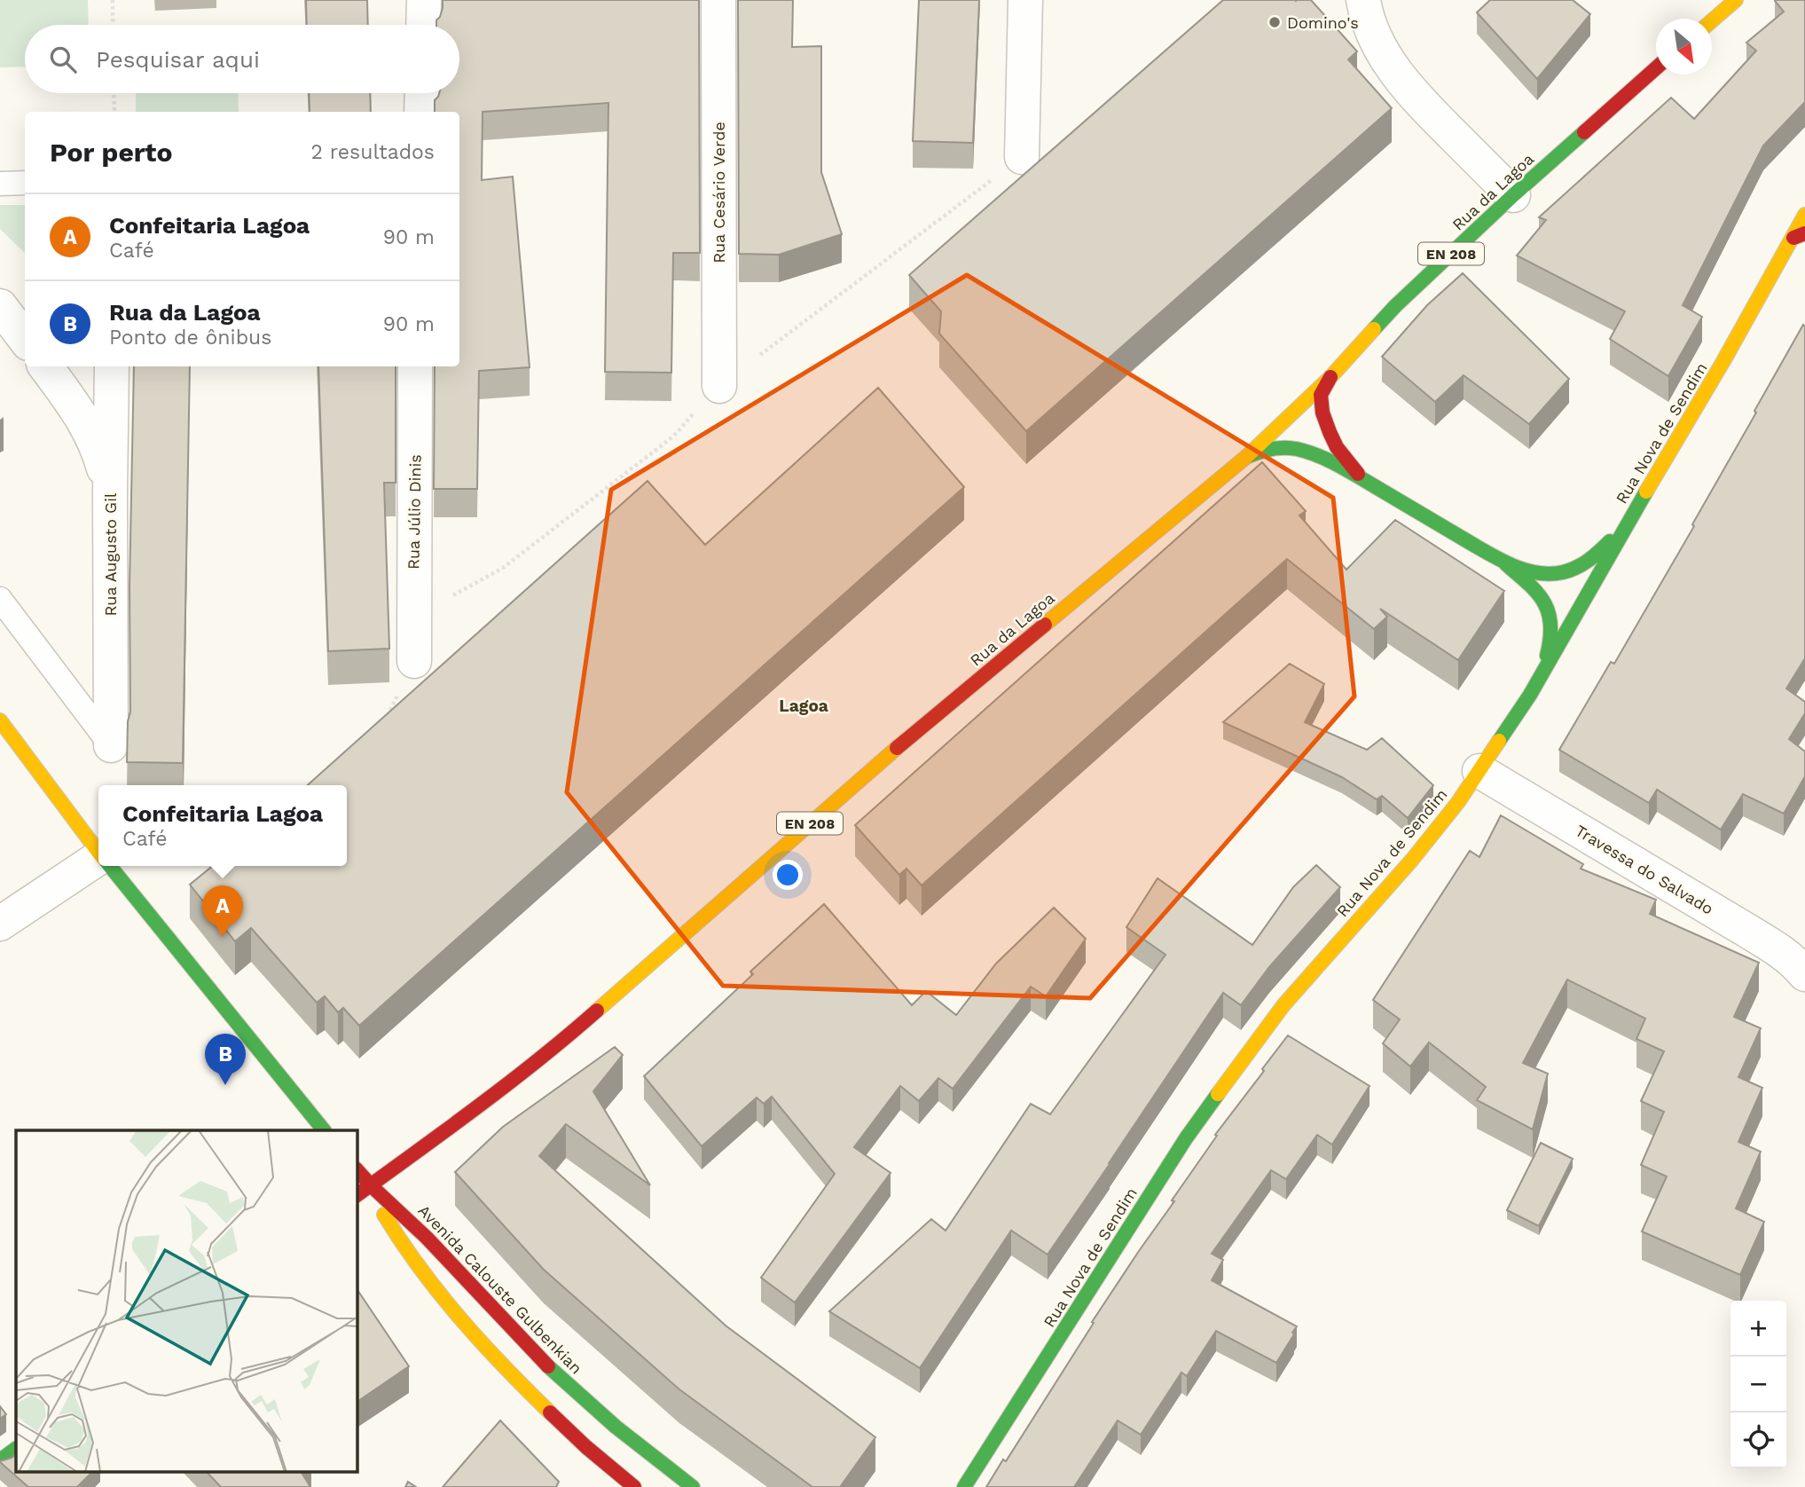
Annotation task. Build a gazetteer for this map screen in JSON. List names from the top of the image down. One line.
{"streets":{"main road":["Rua da Lagoa","EN 208","Rua Nova de Sendim","Avenida Calouste Gulbenkian"],"street":["Rua Cesário Verde","Rua Júlio Dinis","Rua Augusto Gil","Travessa do Salvado"]},"crossings":[["Rua da Lagoa","Avenida Calouste Gulbenkian"],["Rua Nova de Sendim","Travessa do Salvado"]],"districts":["Lagoa"],"places":["Domino's"],"north":"bottom right","page":{"search":"Pesquisar aqui","heading":["Por perto","2 resultados"],"list":[{"mark":"A","name":"Confeitaria Lagoa","note":"Café","value":"90 m"},{"mark":"B","name":"Rua da Lagoa","note":"Ponto de ônibus","value":"90 m"}],"popup":["Confeitaria Lagoa","Café"],"pins":["A","B"],"map_buttons":["+","−"]}}
